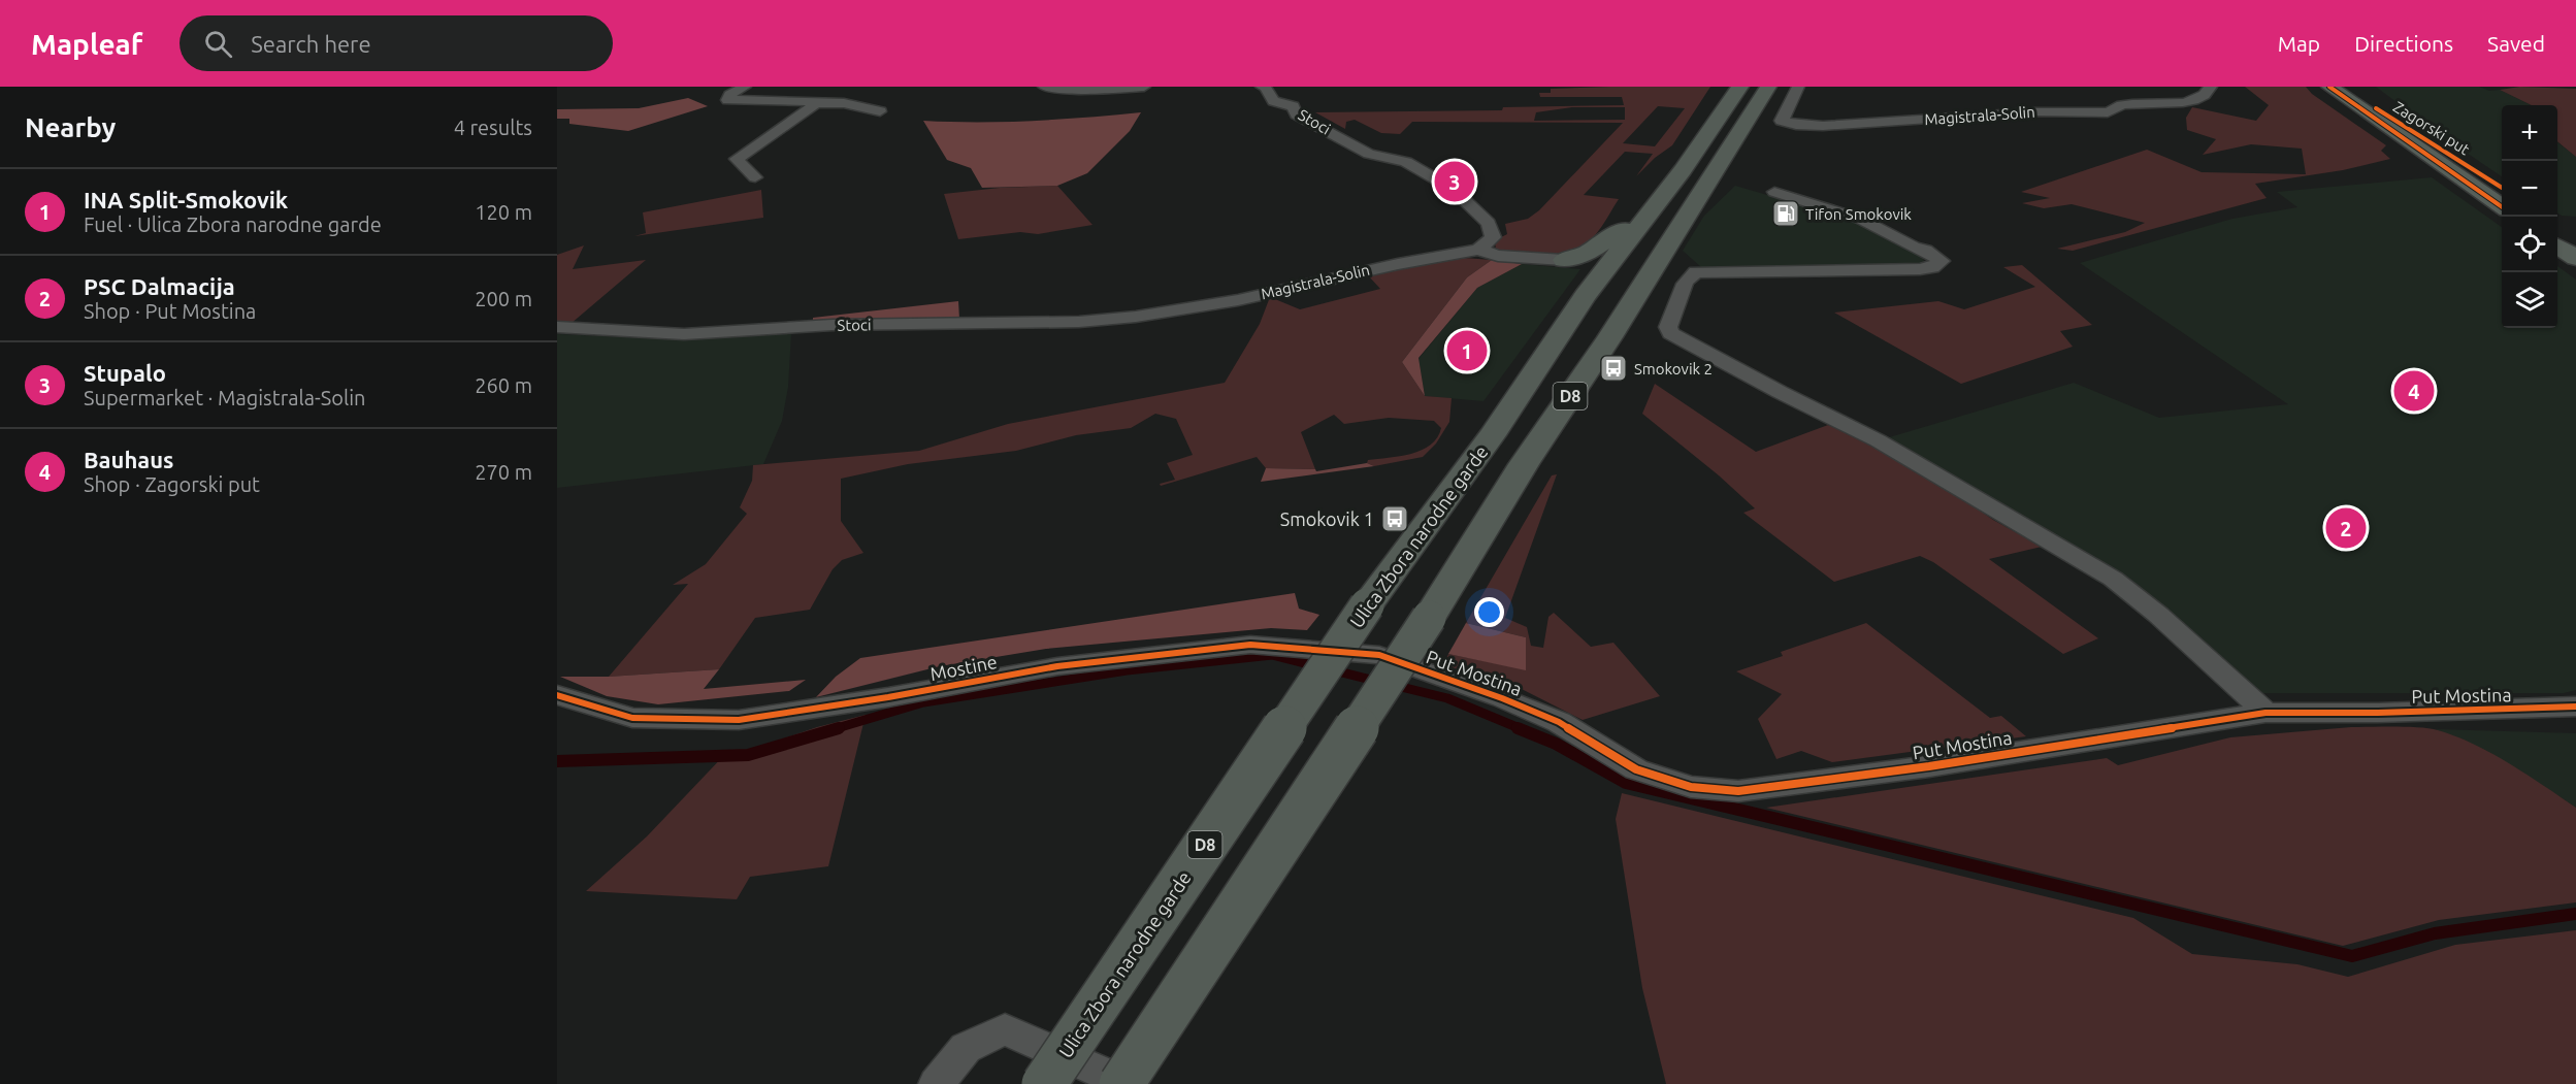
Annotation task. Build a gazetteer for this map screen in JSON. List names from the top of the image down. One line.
{"streets":{"highway":["D8","Ulica Zbora narodne garde"],"main road":["Zagorski put"],"street":["Magistrala-Solin","Stoci","Mostine","Put Mostina"]},"crossings":[["Magistrala-Solin","Stoci"],["Mostine","Put Mostina"]],"places":{"fuel station":["Tifon Smokovik"],"bus stop":["Smokovik 2","Smokovik 1"]},"page":{"header":"Mapleaf","search":"Search here","nav":["Map","Directions","Saved"],"heading":["Nearby","4 results"],"map_buttons":["+","−"],"pins":["3","1","4","2"],"list":[{"mark":"1","name":"INA Split-Smokovik","note":"Fuel · Ulica Zbora narodne garde","value":"120 m"},{"mark":"2","name":"PSC Dalmacija","note":"Shop · Put Mostina","value":"200 m"},{"mark":"3","name":"Stupalo","note":"Supermarket · Magistrala-Solin","value":"260 m"},{"mark":"4","name":"Bauhaus","note":"Shop · Zagorski put","value":"270 m"}]}}
